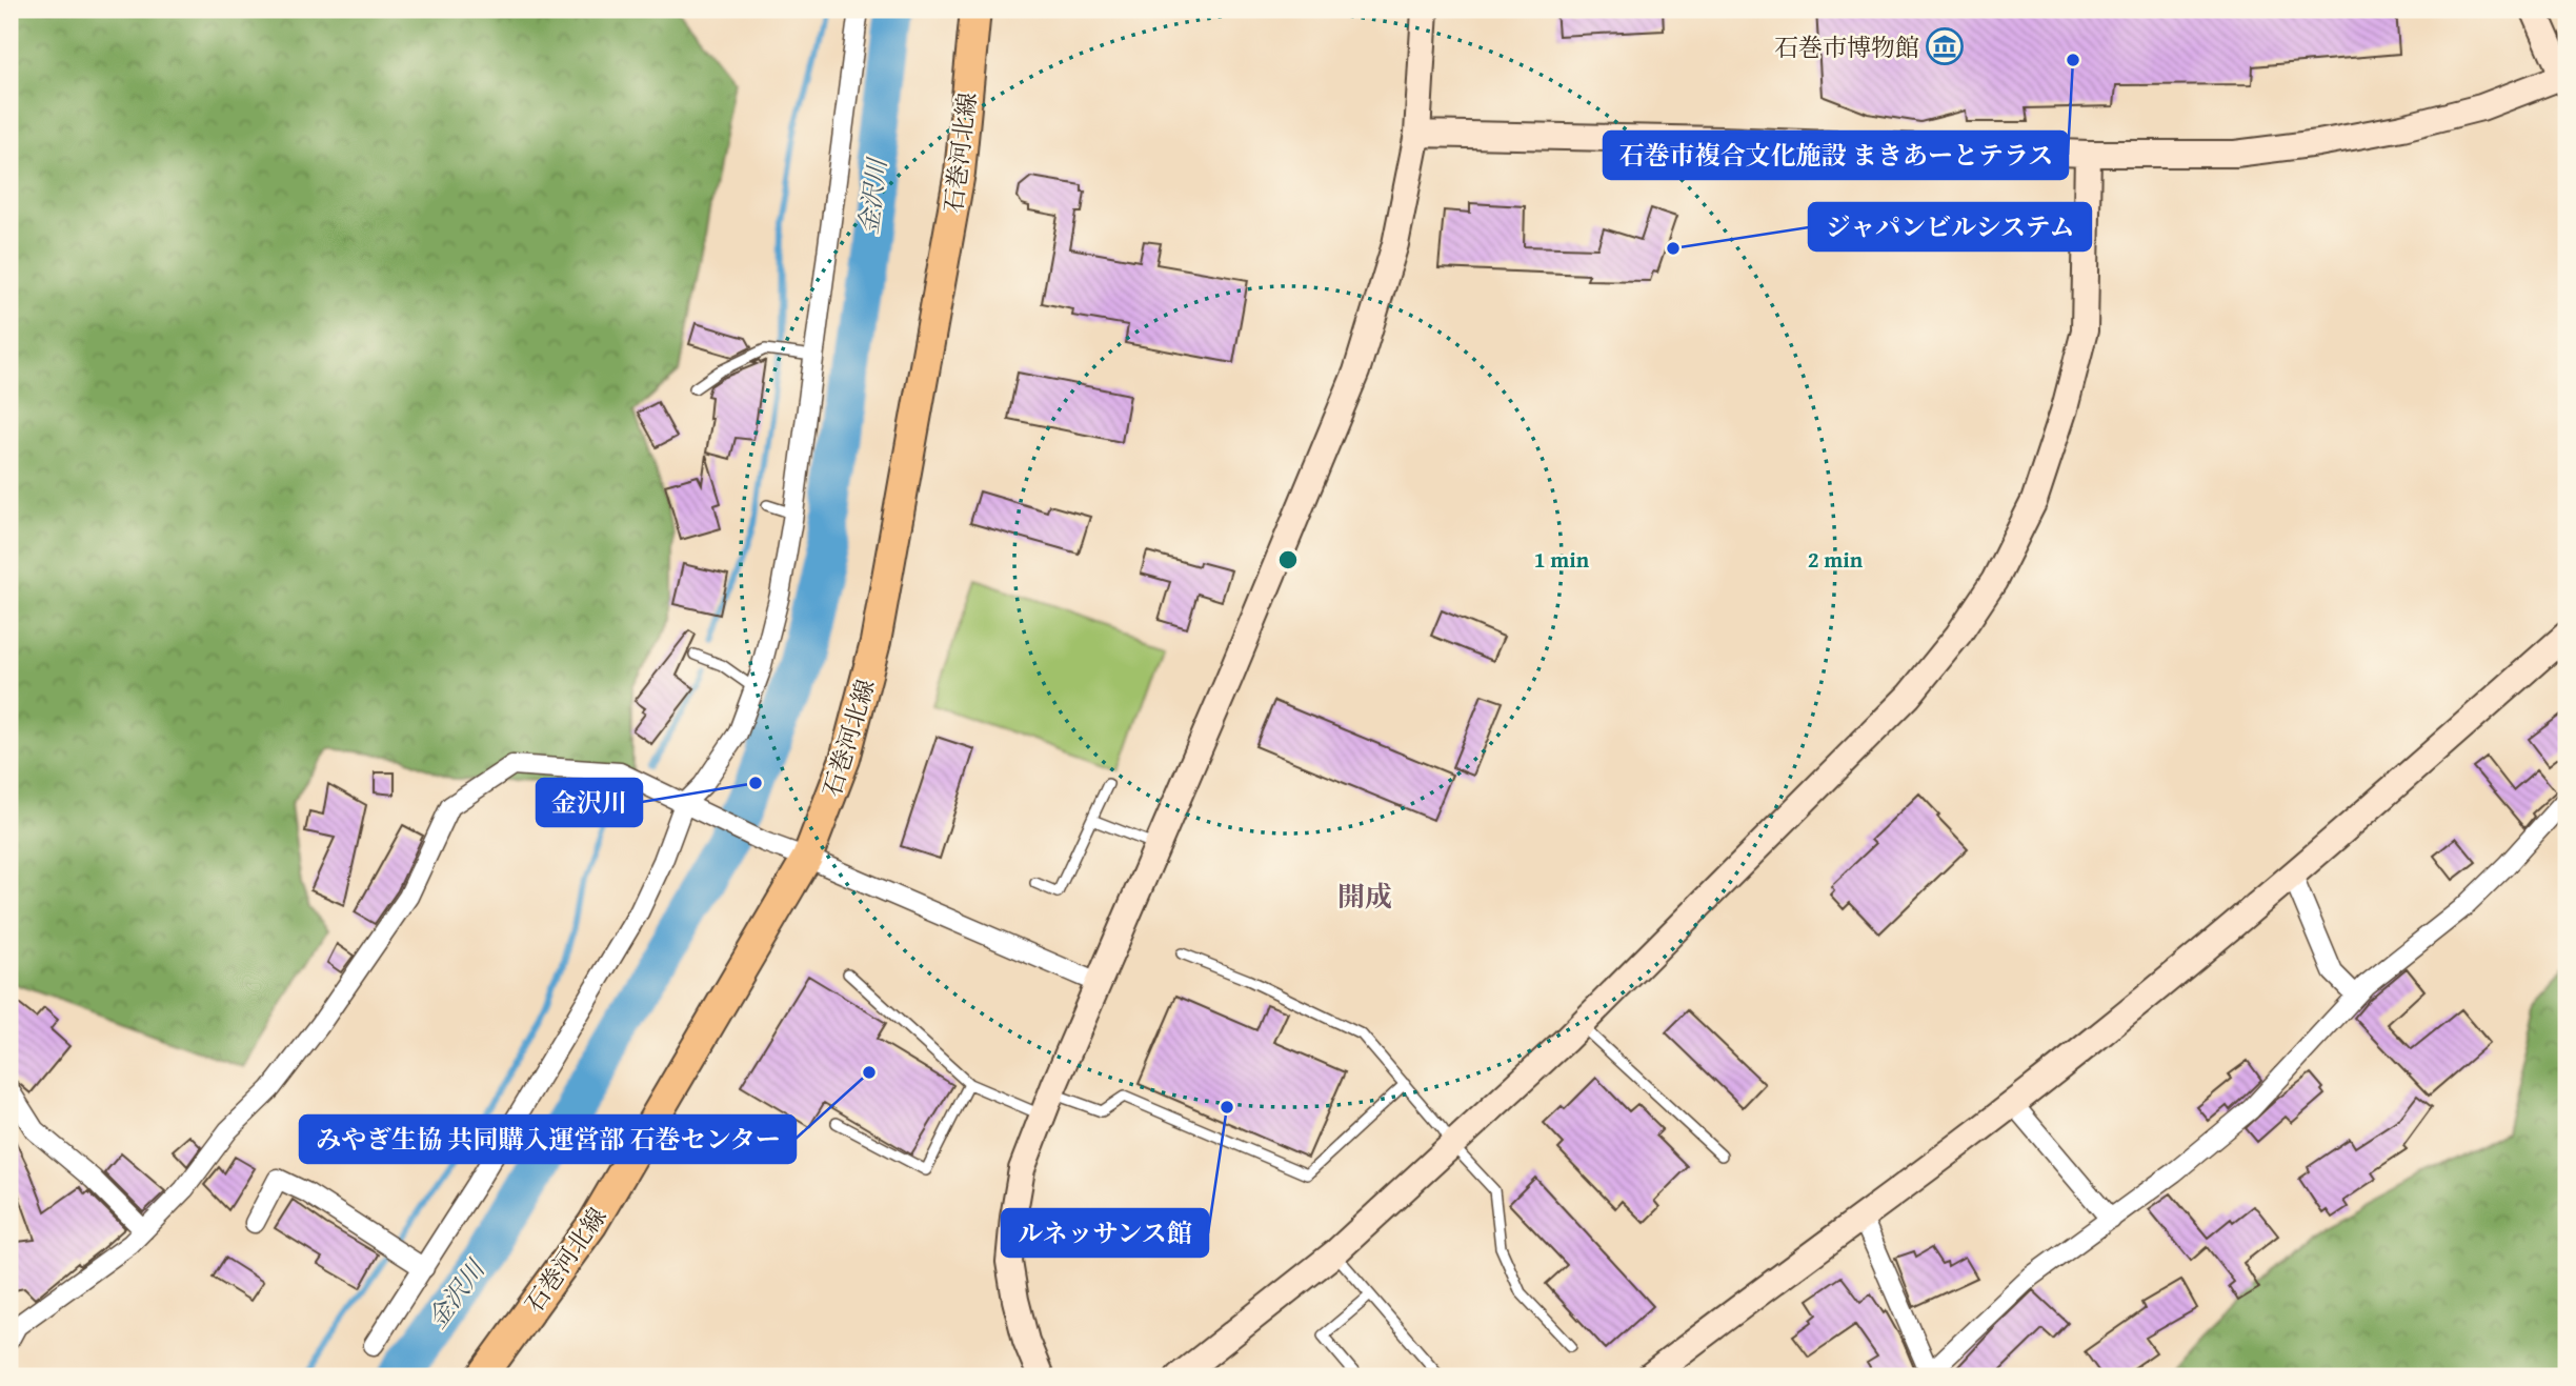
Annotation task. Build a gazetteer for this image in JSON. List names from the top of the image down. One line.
{"streets":{"main road":["石巻河北線"]},"districts":["開成"],"water":["金沢川"],"places":{"museum":["石巻市博物館"],"other":["石巻市複合文化施設 まきあーとテラス","ジャパンビルシステム","金沢川","みやぎ生協 共同購入運営部 石巻センター","ルネッサンス館"]},"rings":["1 min","2 min"]}
